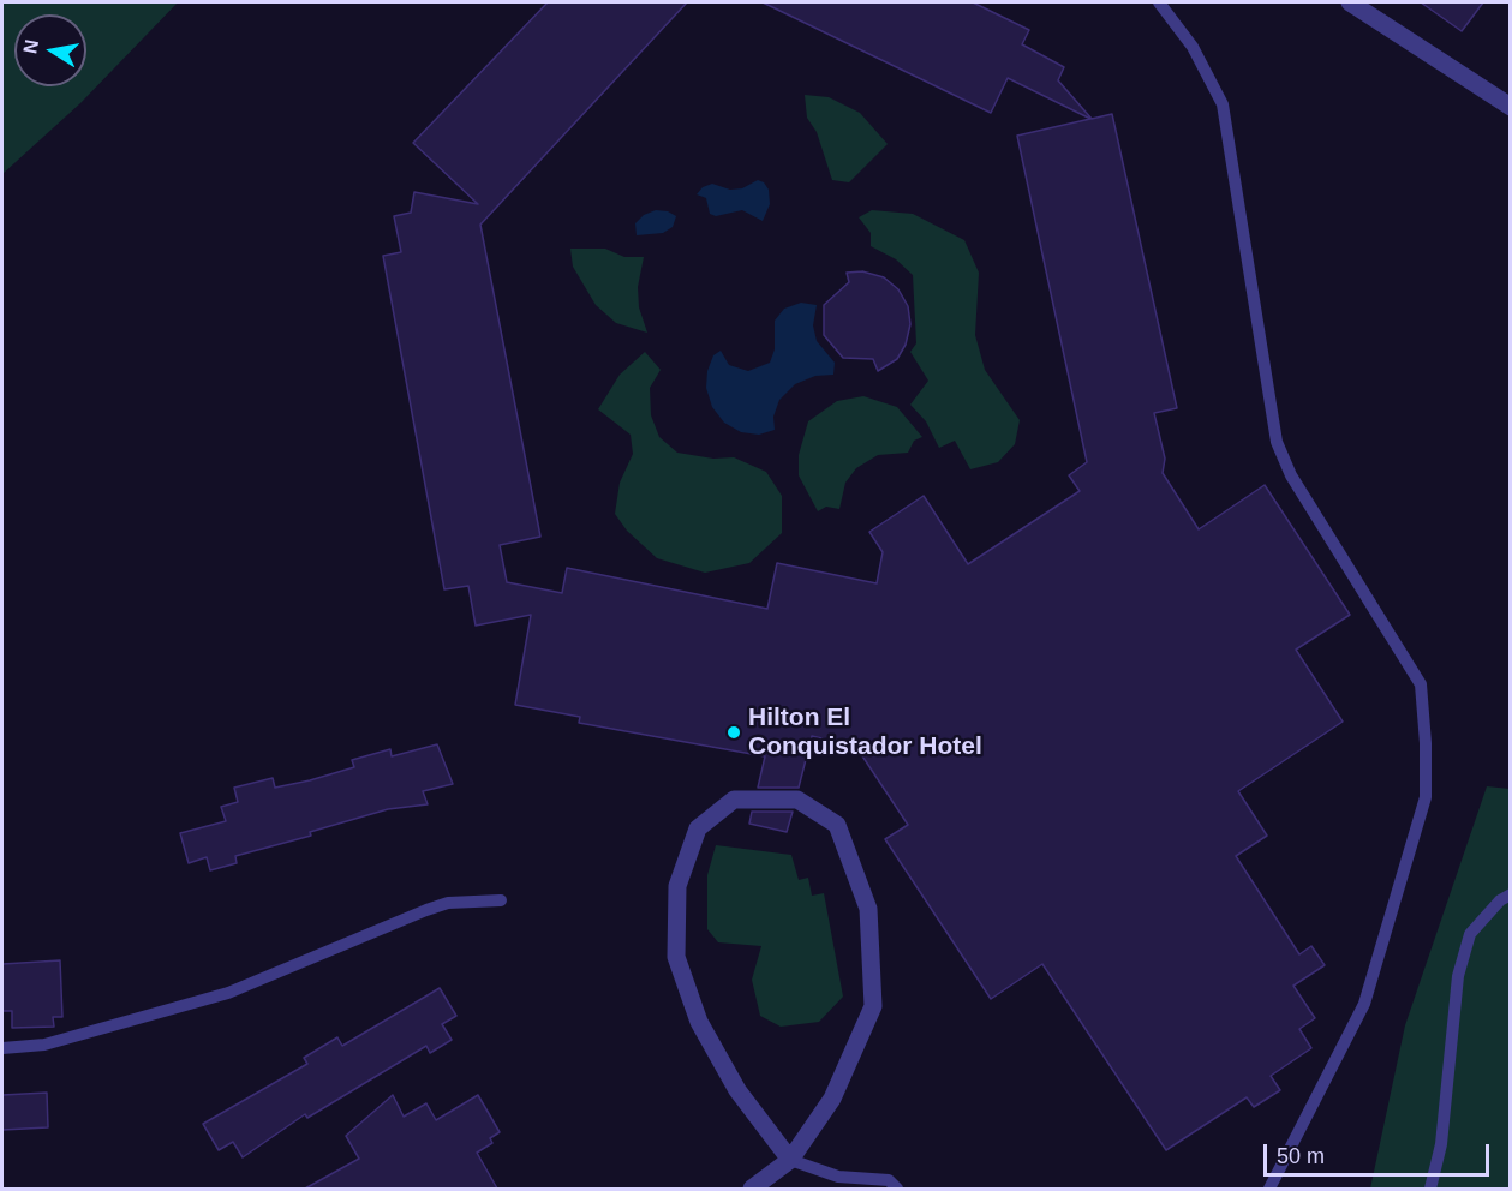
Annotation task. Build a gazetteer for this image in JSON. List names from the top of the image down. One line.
{"places":["Hilton El Conquistador Hotel"],"scale_bar":"50 m","north":"left"}
